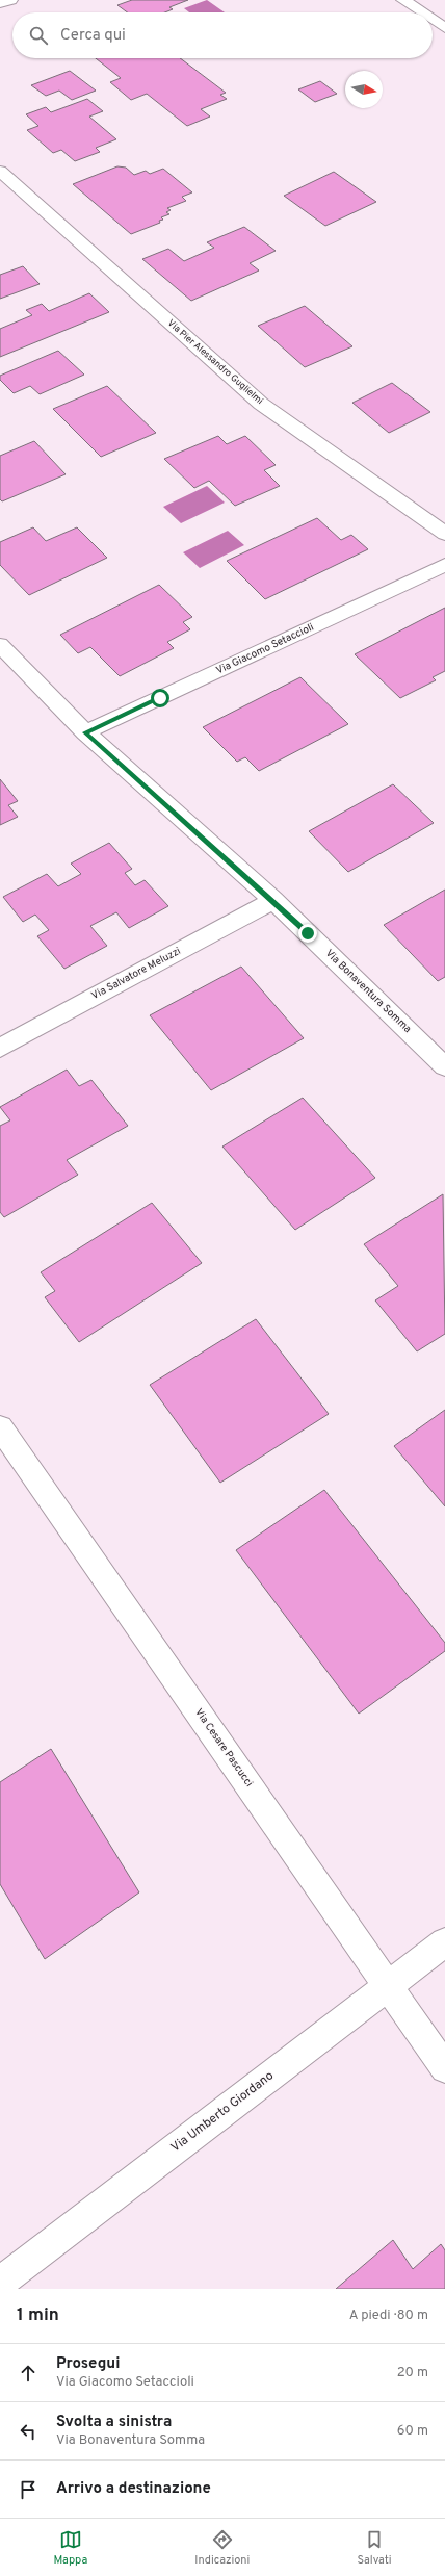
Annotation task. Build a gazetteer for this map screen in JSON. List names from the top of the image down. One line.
{"streets":{"street":["Via Pier Alessandro Guglielmi","Via Giacomo Setaccioli","Via Salvatore Meluzzi","Via Bonaventura Somma","Via Cesare Pascucci","Via Umberto Giordano"]},"crossings":[["Via Giacomo Setaccioli","Via Bonaventura Somma"],["Via Salvatore Meluzzi","Via Bonaventura Somma"],["Via Cesare Pascucci","Via Umberto Giordano"]],"north":"right","page":{"search":"Cerca qui","heading":["1 min","A piedi · 80 m"],"list":[["Prosegui","Via Giacomo Setaccioli","20 m"],["Svolta a sinistra","Via Bonaventura Somma","60 m"],"Arrivo a destinazione"],"nav":["Mappa","Indicazioni","Salvati"]}}
